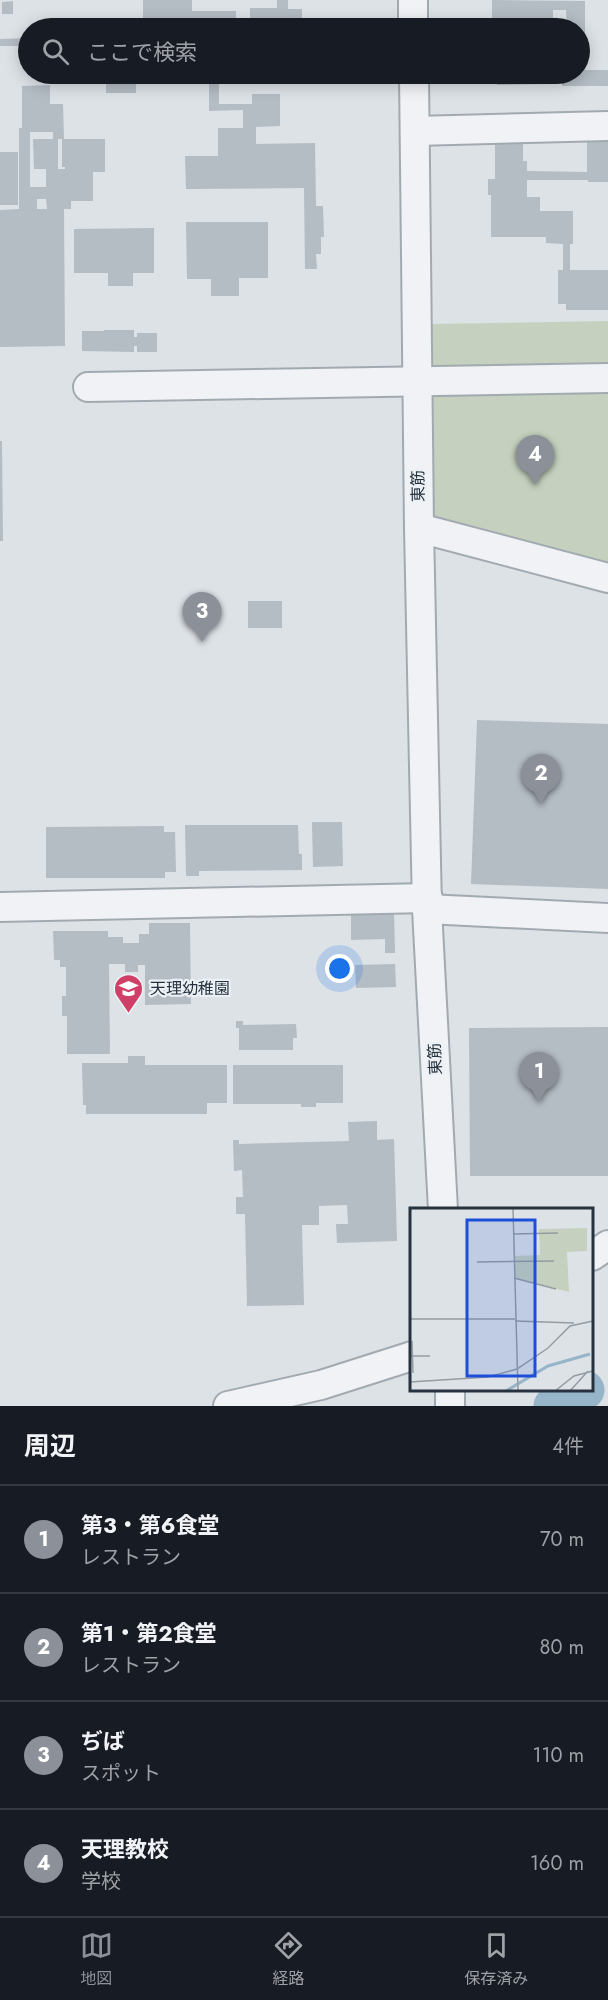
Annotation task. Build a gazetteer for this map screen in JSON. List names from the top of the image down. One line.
{"streets":{"street":["東筋"]},"places":{"school or university":["天理幼稚園"]},"page":{"search":"ここで検索","pins":["4","3","2","1"],"heading":["周辺","4件"],"list":[{"mark":"1","name":"第3・第6食堂","note":"レストラン","value":"70 m"},{"mark":"2","name":"第1・第2食堂","note":"レストラン","value":"80 m"},{"mark":"3","name":"ぢば","note":"スポット","value":"110 m"},{"mark":"4","name":"天理教校","note":"学校","value":"160 m"}],"nav":["地図","経路","保存済み"]}}
